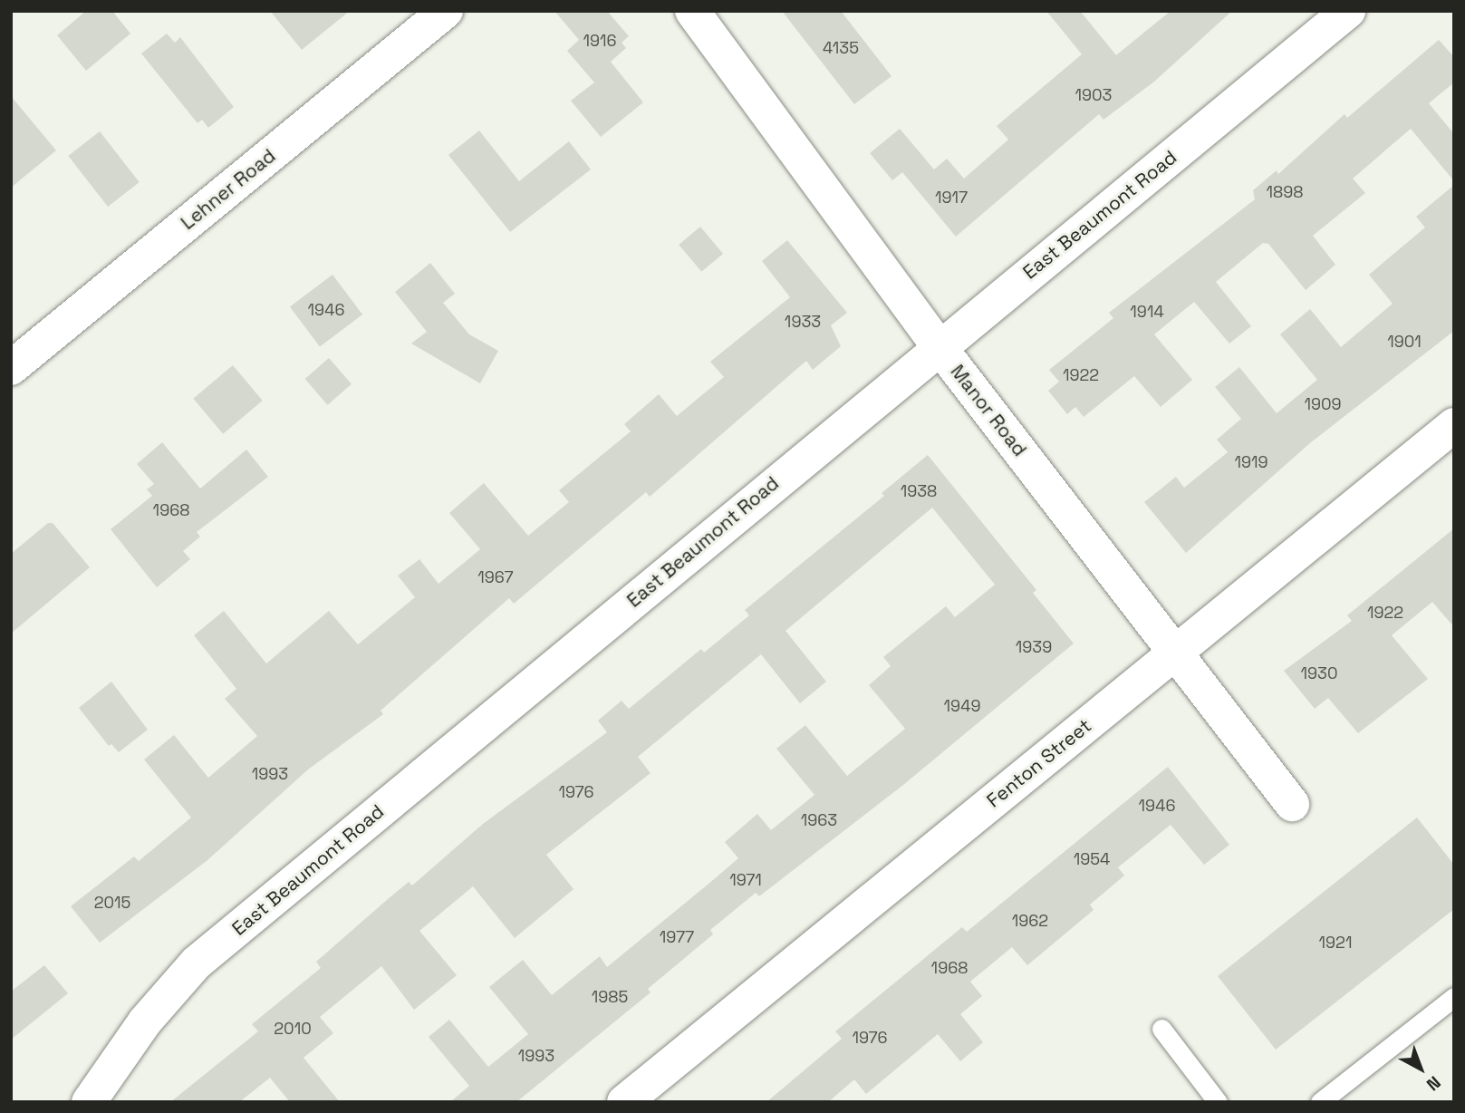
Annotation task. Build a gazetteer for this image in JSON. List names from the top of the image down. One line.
{"streets":{"street":["Lehner Road","East Beaumont Road","Manor Road","Fenton Street"]},"crossings":[["East Beaumont Road","Manor Road"],["Manor Road","Fenton Street"]],"house_numbers":["1916","4135","1903","1898","1917","1946","1914","1933","1901","1922","1909","1919","1938","1968","1967","1922","1939","1930","1949","1993","1976","1946","1963","1954","1971","2015","1962","1977","1921","1968","1985","2010","1976","1993"],"north":"bottom right"}
